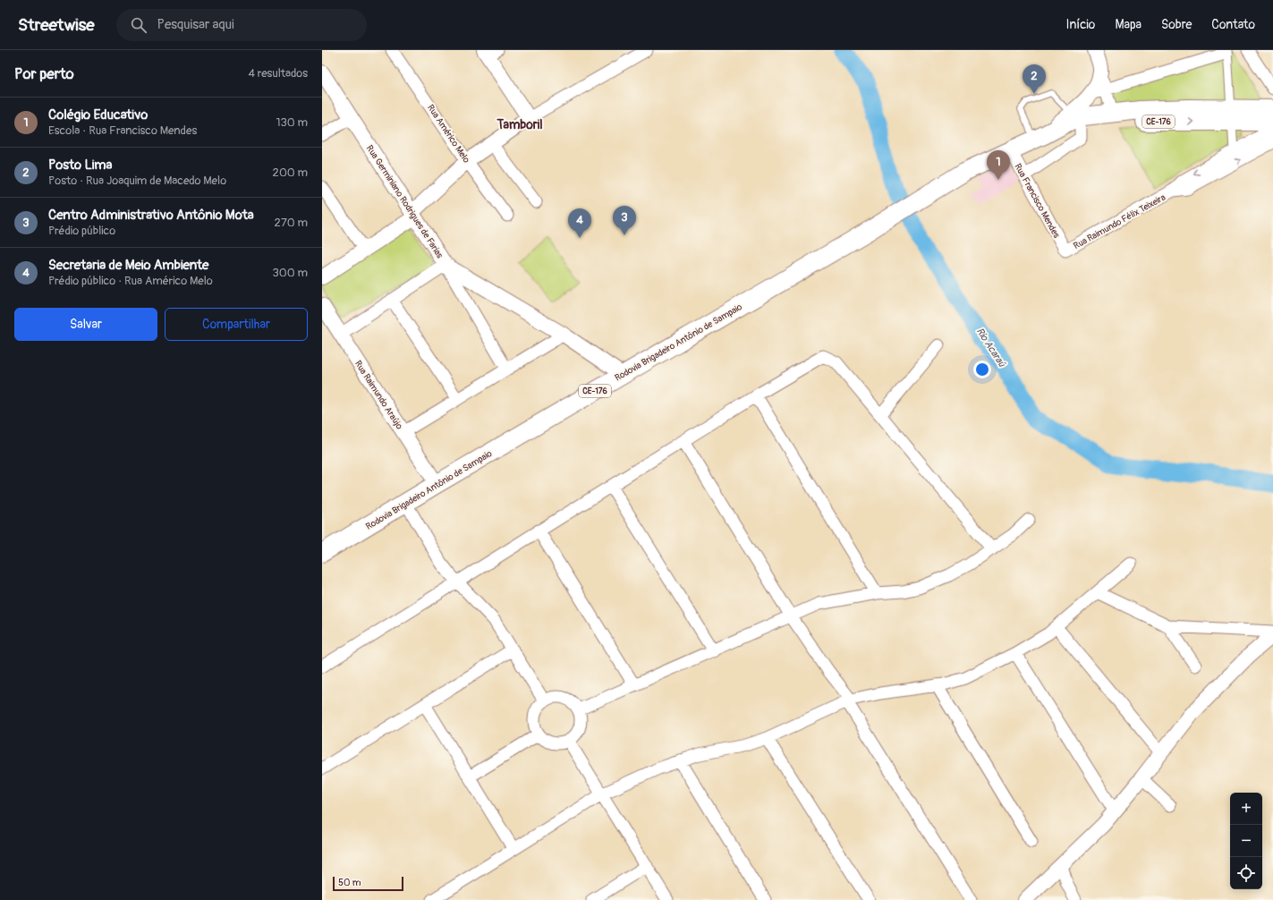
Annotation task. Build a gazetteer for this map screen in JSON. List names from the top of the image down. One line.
{"streets":{"main road":["CE-176","Rodovia Brigadeiro Antônio de Sampaio"],"street":["Rua Américo Melo","Rua Francisco Mendes","Rua Germiniano Rodrigues de Farias","Rua Raimundo Félix Teixeira","Rua Raimundo Araújo"]},"crossings":[["CE-176","Rua Francisco Mendes"],["CE-176","Rua Raimundo Félix Teixeira"],["CE-176","Rodovia Brigadeiro Antônio de Sampaio"],["Rua Francisco Mendes","Rua Raimundo Félix Teixeira"],["Rua Francisco Mendes","Rodovia Brigadeiro Antônio de Sampaio"],["Rua Germiniano Rodrigues de Farias","Rodovia Brigadeiro Antônio de Sampaio"],["Rodovia Brigadeiro Antônio de Sampaio","Rua Raimundo Araújo"]],"districts":["Tamboril"],"water":["Rio Acaraú"],"scale_bar":"50 m","page":{"header":"Streetwise","search":"Pesquisar aqui","nav":["Início","Mapa","Sobre","Contato"],"heading":["Por perto","4 resultados"],"pins":["2","1","3","4"],"list":[{"mark":"1","name":"Colégio Educativo","note":"Escola · Rua Francisco Mendes","value":"130 m"},{"mark":"2","name":"Posto Lima","note":"Posto · Rua Joaquim de Macedo Melo","value":"200 m"},{"mark":"3","name":"Centro Administrativo Antônio Mota","note":"Prédio público","value":"270 m"},{"mark":"4","name":"Secretaria de Meio Ambiente","note":"Prédio público · Rua Américo Melo","value":"300 m"}],"buttons":["Salvar","Compartilhar"],"map_buttons":["+","−"],"scale":"50 m"}}
